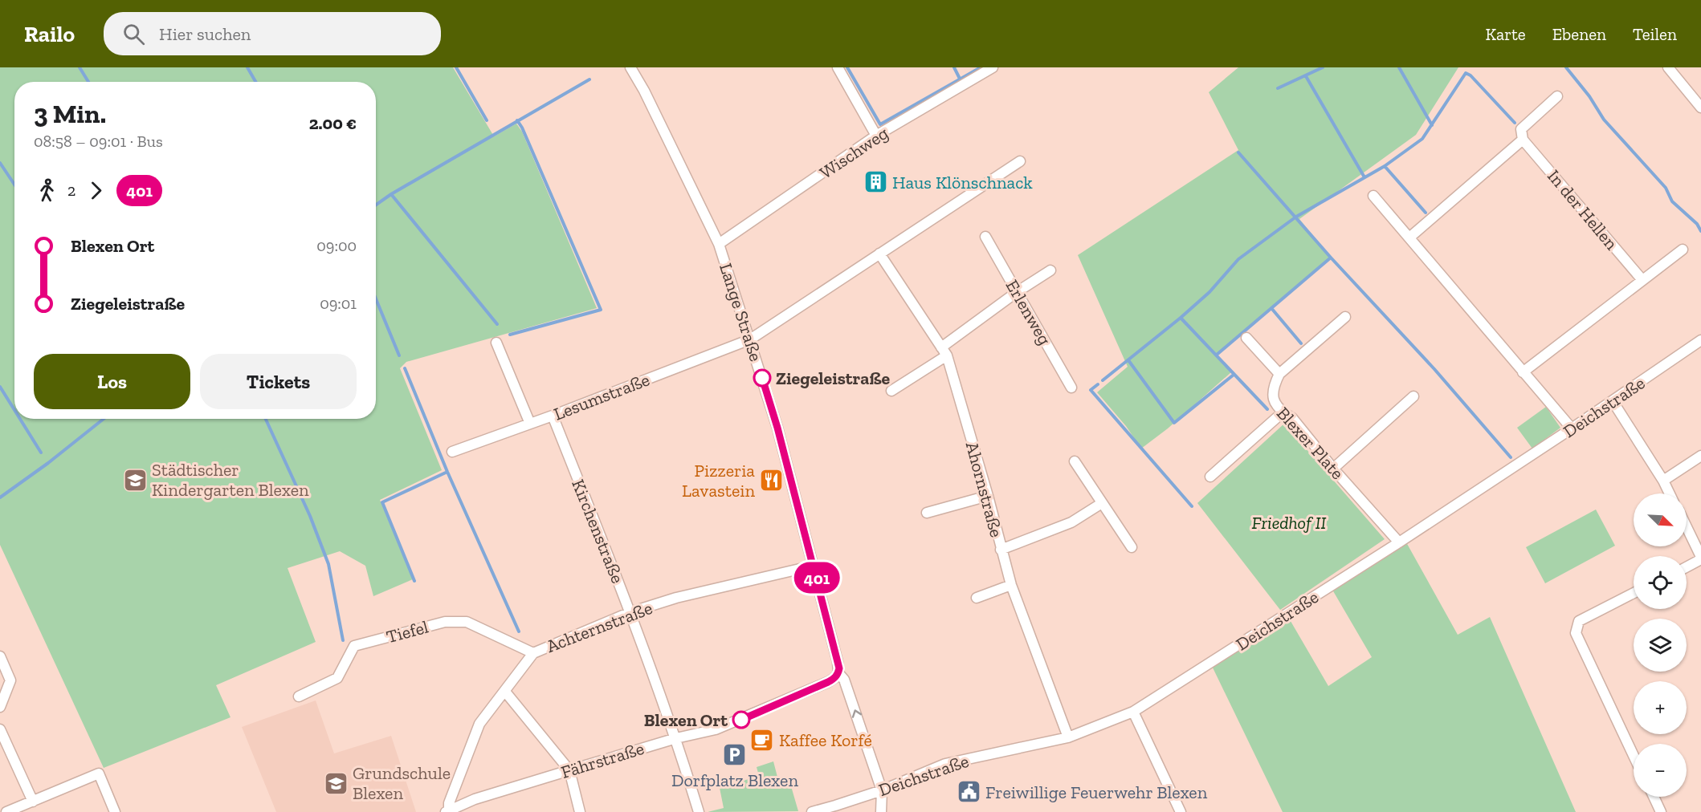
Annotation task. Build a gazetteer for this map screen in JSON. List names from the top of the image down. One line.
{"streets":{"street":["Wischweg","In der Hellen","Lange Straße","Erlenweg","Lesumstraße","Deichstraße","Blexer Plate","Ahornstraße","Kirchenstraße","Achternstraße","Tiefel","Fährstraße"]},"crossings":[["Wischweg","Lange Straße"],["Lange Straße","Lesumstraße"],["Lange Straße","Deichstraße"],["Lange Straße","Achternstraße"],["Lange Straße","Fährstraße"],["Lesumstraße","Kirchenstraße"],["Deichstraße","Blexer Plate"],["Deichstraße","Ahornstraße"],["Kirchenstraße","Achternstraße"],["Kirchenstraße","Fährstraße"],["Achternstraße","Tiefel"],["Achternstraße","Fährstraße"]],"parks":["Friedhof II"],"places":{"building":["Haus Klönschnack"],"other":["Ziegeleistraße","Blexen Ort"],"school or university":["Städtischer Kindergarten Blexen","Grundschule Blexen"],"restaurant":["Pizzeria Lavastein"],"cafe":["Kaffee Korfé"],"parking":["Dorfplatz Blexen"],"public building":["Freiwillige Feuerwehr Blexen"]},"lines":["bus line 401"],"north":"bottom right","page":{"header":"Railo","search":"Hier suchen","nav":["Karte","Ebenen","Teilen"],"on_map":"401","heading":["3 Min.","08:58 – 09:01 · Bus","2.00 €"],"legs":["2","401"],"list":[{"name":"Blexen Ort","value":"09:00"},{"name":"Ziegeleistraße","value":"09:01"}],"buttons":["Los","Tickets"],"map_buttons":["+","−"]}}
